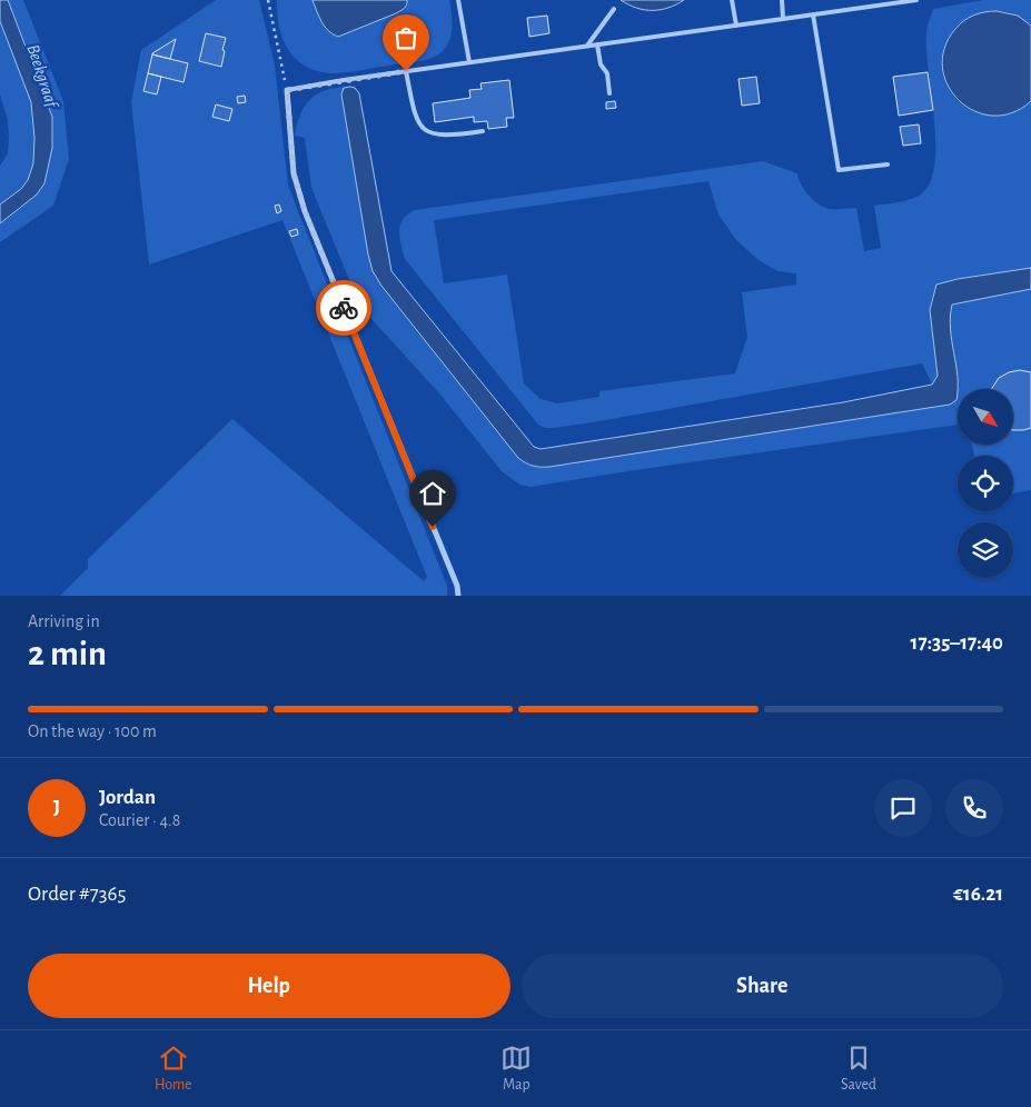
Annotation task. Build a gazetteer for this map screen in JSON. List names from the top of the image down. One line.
{"water":["Beekgraaf"],"north":"bottom right","page":{"heading":["2 min","Arriving in","17:35–17:40"],"panel":["Jordan","Courier · 4.8","Order #7365","€16.21"],"bar":"On the way · 100 m","round":"J","buttons":["Help","Share"],"tabs":["Home","Map","Saved"]}}
